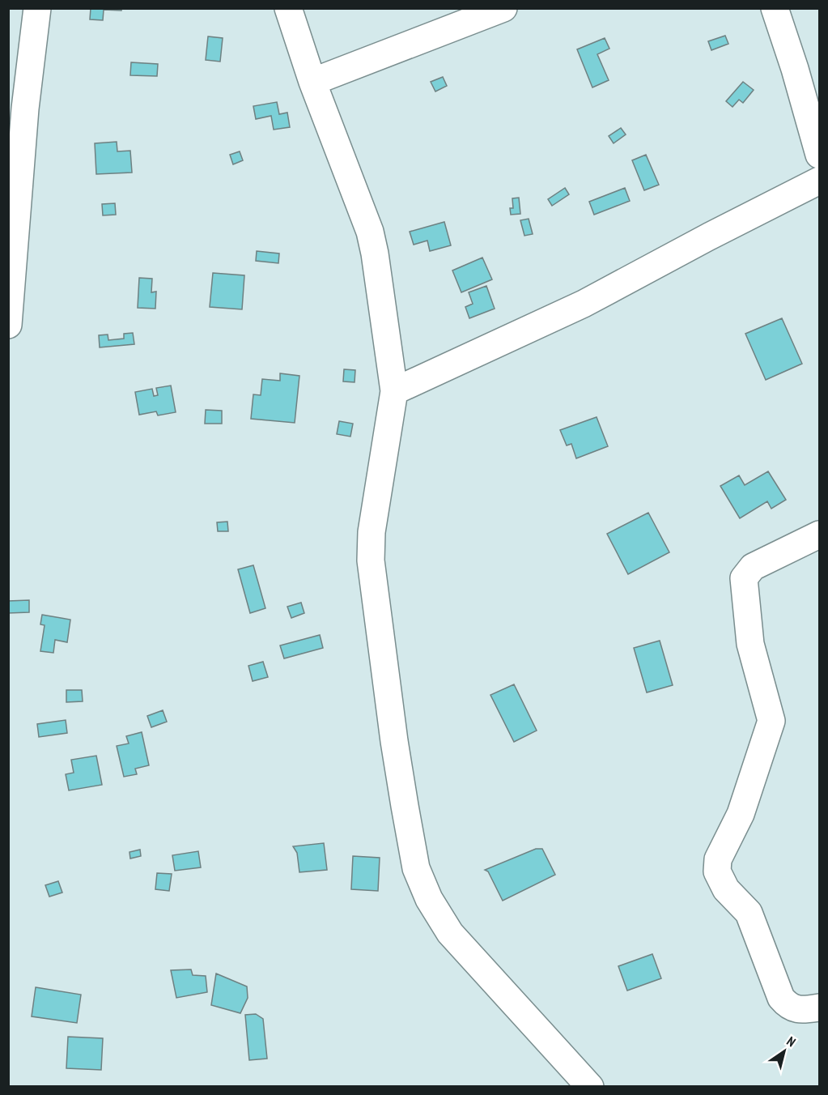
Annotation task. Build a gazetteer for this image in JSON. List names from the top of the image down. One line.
{"north":"top right"}
